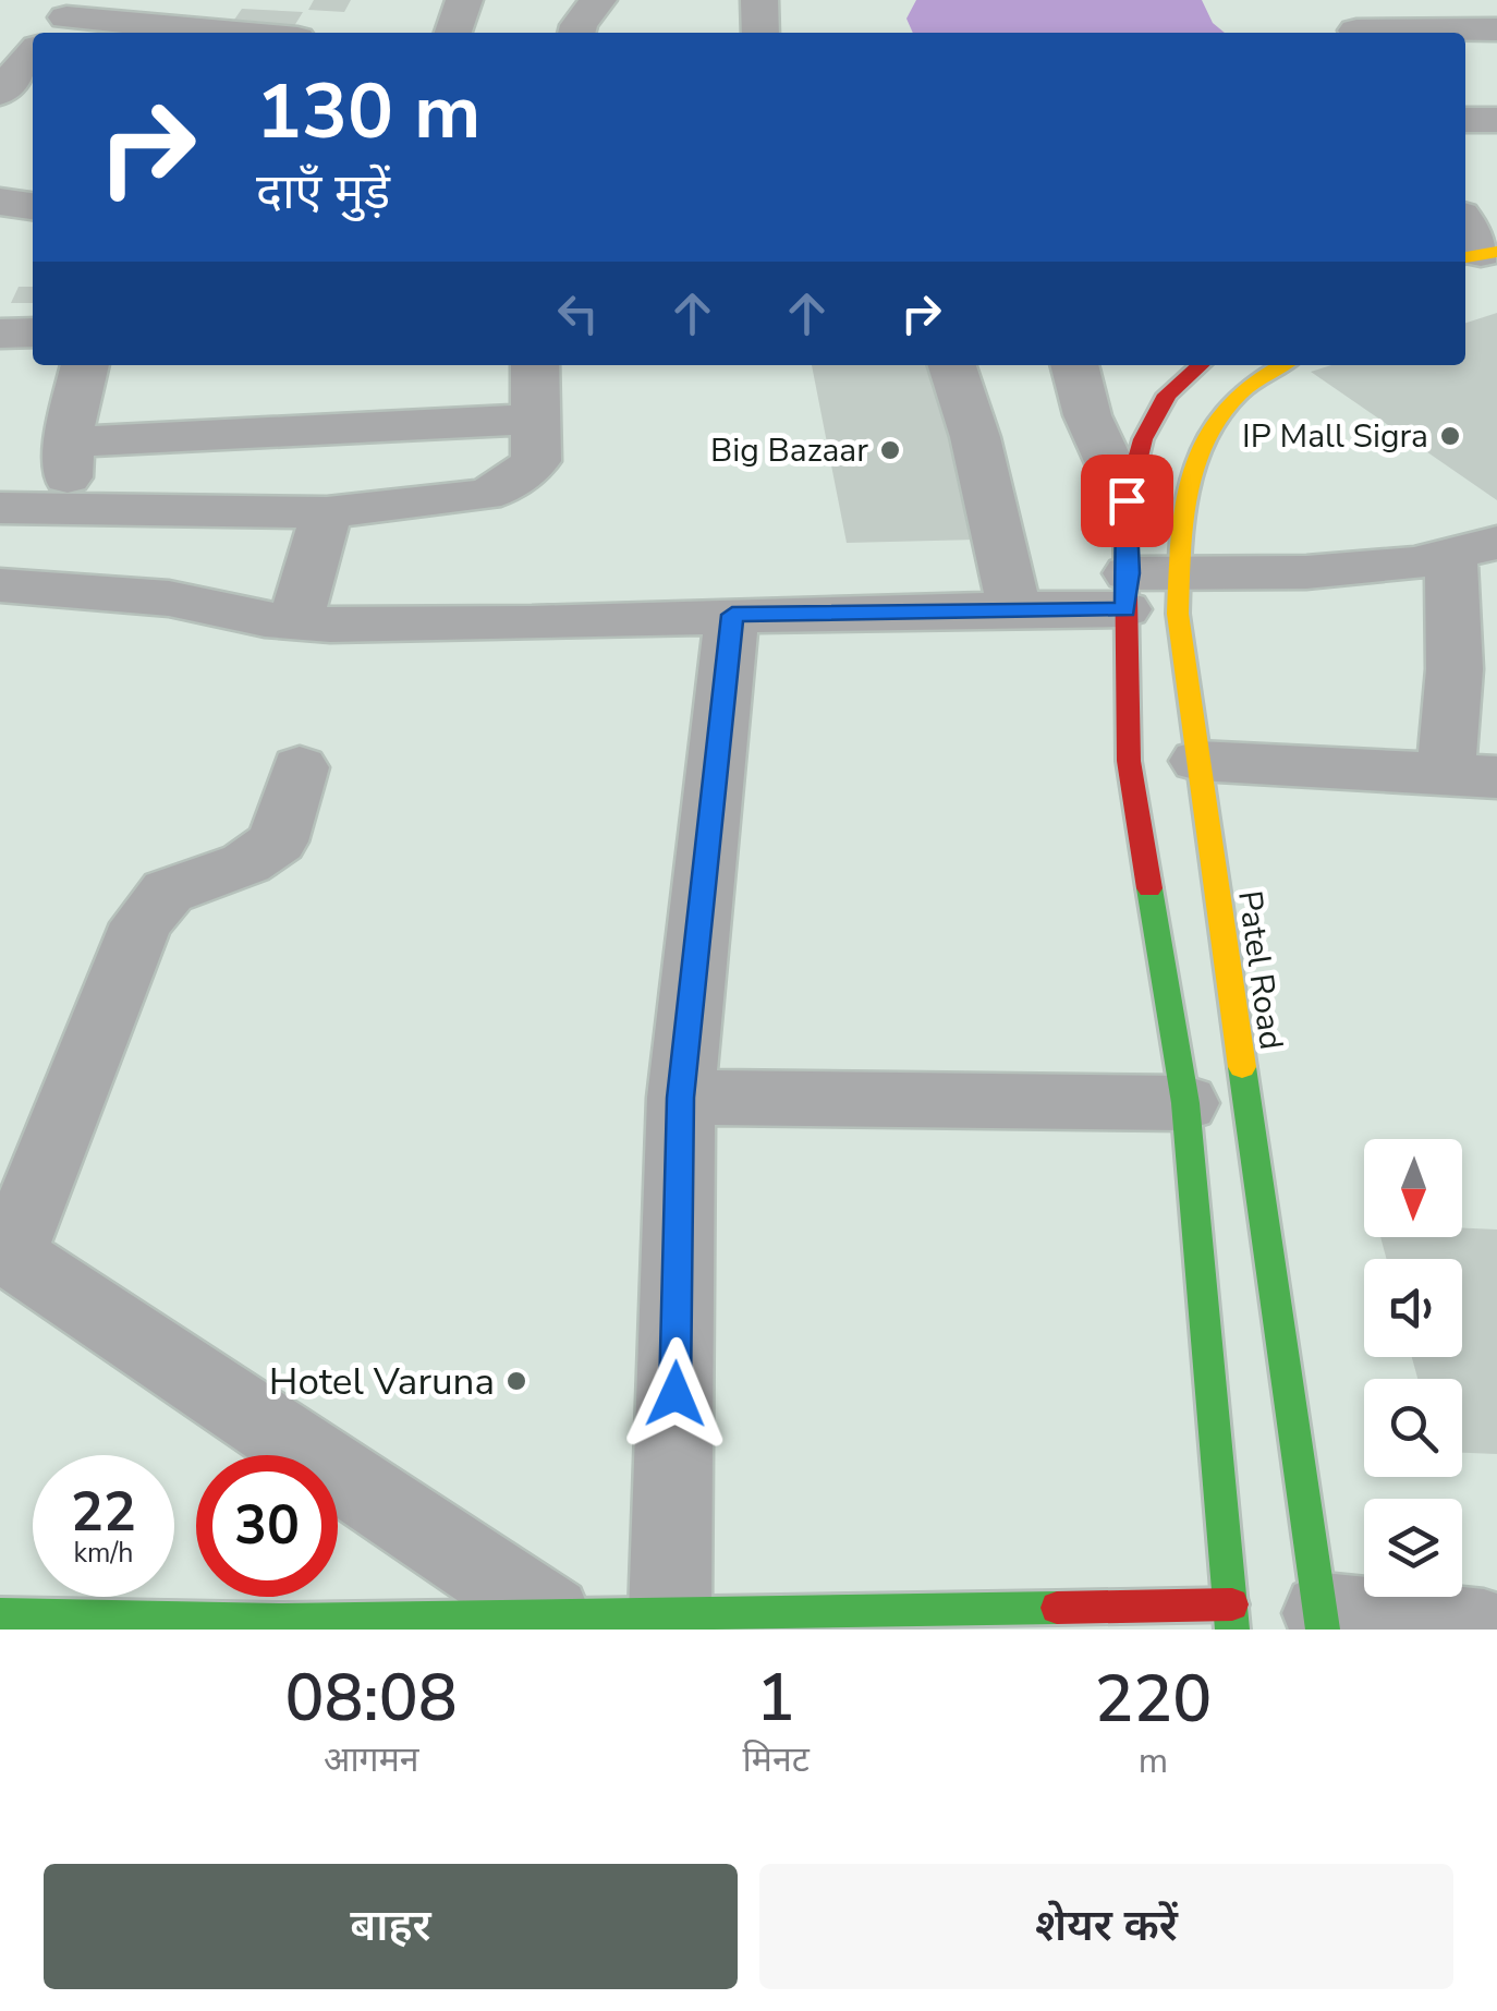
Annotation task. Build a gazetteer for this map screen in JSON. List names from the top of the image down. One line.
{"streets":{"street":["Patel Road"]},"places":["IP Mall Sigra","Big Bazaar","Hotel Varuna"],"north":"bottom","page":{"turn":["130 m","दाएँ मुड़ें"],"speed":"22 km/h","limit":"30","eta":["08:08","आगमन","1","मिनट","220","m"],"buttons":["बाहर","शेयर करें"]}}
